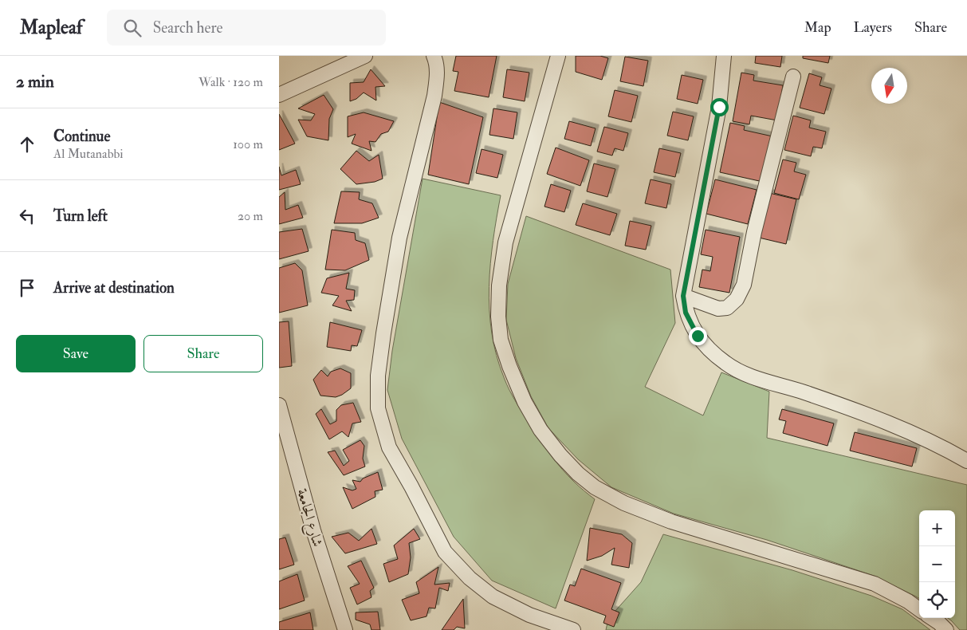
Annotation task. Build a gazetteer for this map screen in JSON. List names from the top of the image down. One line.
{"streets":{"street":["شارع الجامعة"]},"north":"bottom","page":{"header":"Mapleaf","search":"Search here","nav":["Map","Layers","Share"],"heading":["2 min","Walk · 120 m"],"list":[["Continue","Al Mutanabbi","100 m"],["Turn left","20 m"],"Arrive at destination"],"buttons":["Save","Share"],"map_buttons":["+","−"]}}
